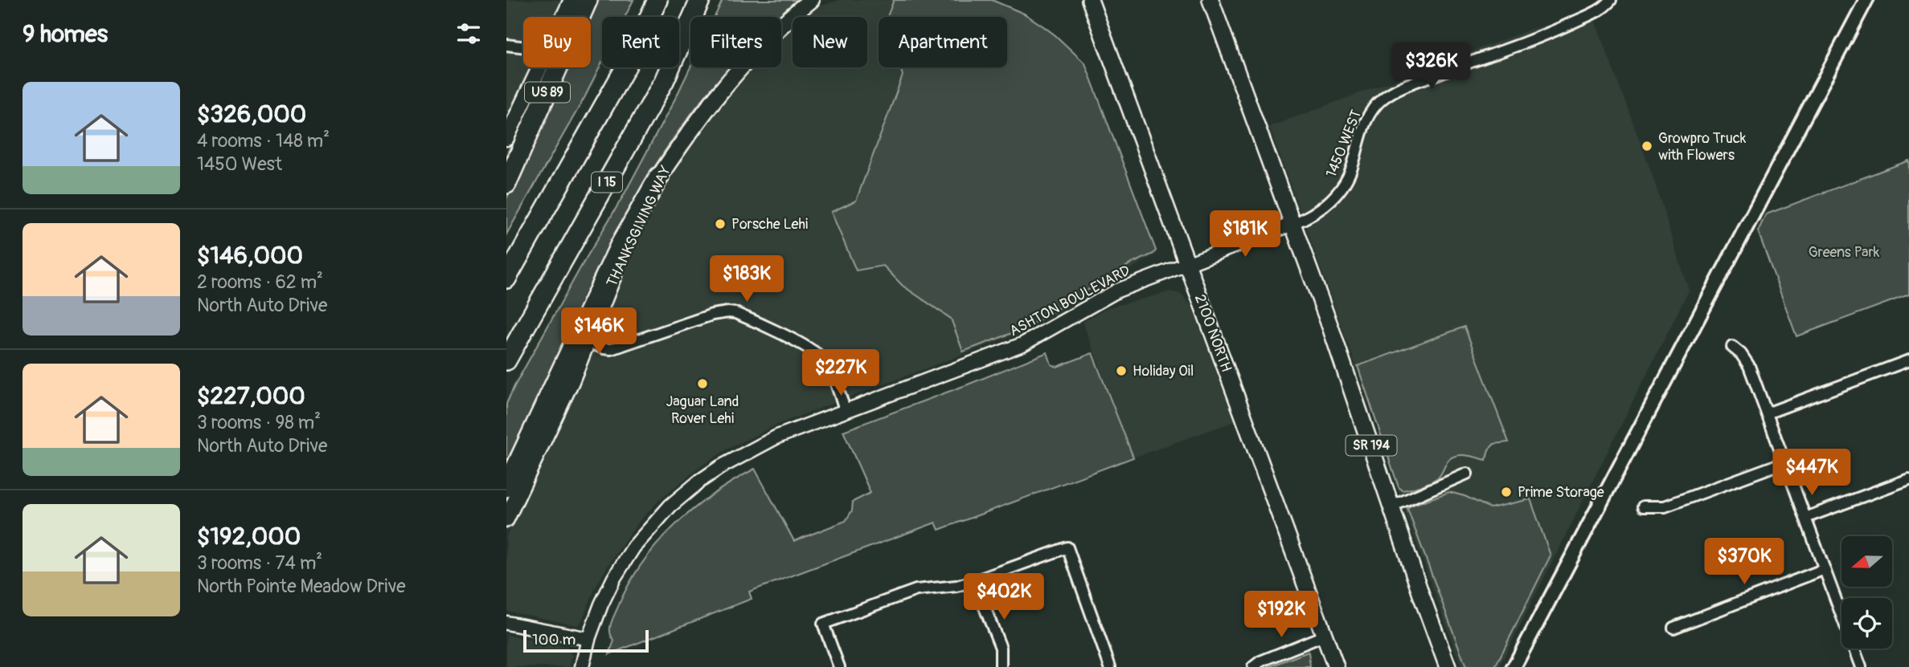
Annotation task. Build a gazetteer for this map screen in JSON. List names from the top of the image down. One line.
{"streets":{"highway":["US 89","I 15","THANKSGIVING WAY","2100 NORTH","SR 194"],"street":["1450 WEST","ASHTON BOULEVARD"]},"crossings":[["1450 WEST","ASHTON BOULEVARD"],["1450 WEST","SR 194"],["ASHTON BOULEVARD","2100 NORTH"],["ASHTON BOULEVARD","SR 194"]],"parks":["Greens Park"],"places":["Growpro Truck with Flowers","Porsche Lehi","Holiday Oil","Jaguar Land Rover Lehi","Prime Storage"],"scale_bar":"100 m","north":"left","page":{"heading":"9 homes","chip":["Buy","Rent","Filters","New","Apartment"],"price":["$326K","$181K","$183K","$146K","$227K","$447K","$370K","$402K","$192K"],"list":[{"name":"$326,000","note":"4 rooms · 148 m² · 1450 West"},{"name":"$146,000","note":"2 rooms · 62 m² · North Auto Drive"},{"name":"$227,000","note":"3 rooms · 98 m² · North Auto Drive"},{"name":"$192,000","note":"3 rooms · 74 m² · North Pointe Meadow Drive"}],"scale":"100 m"}}
